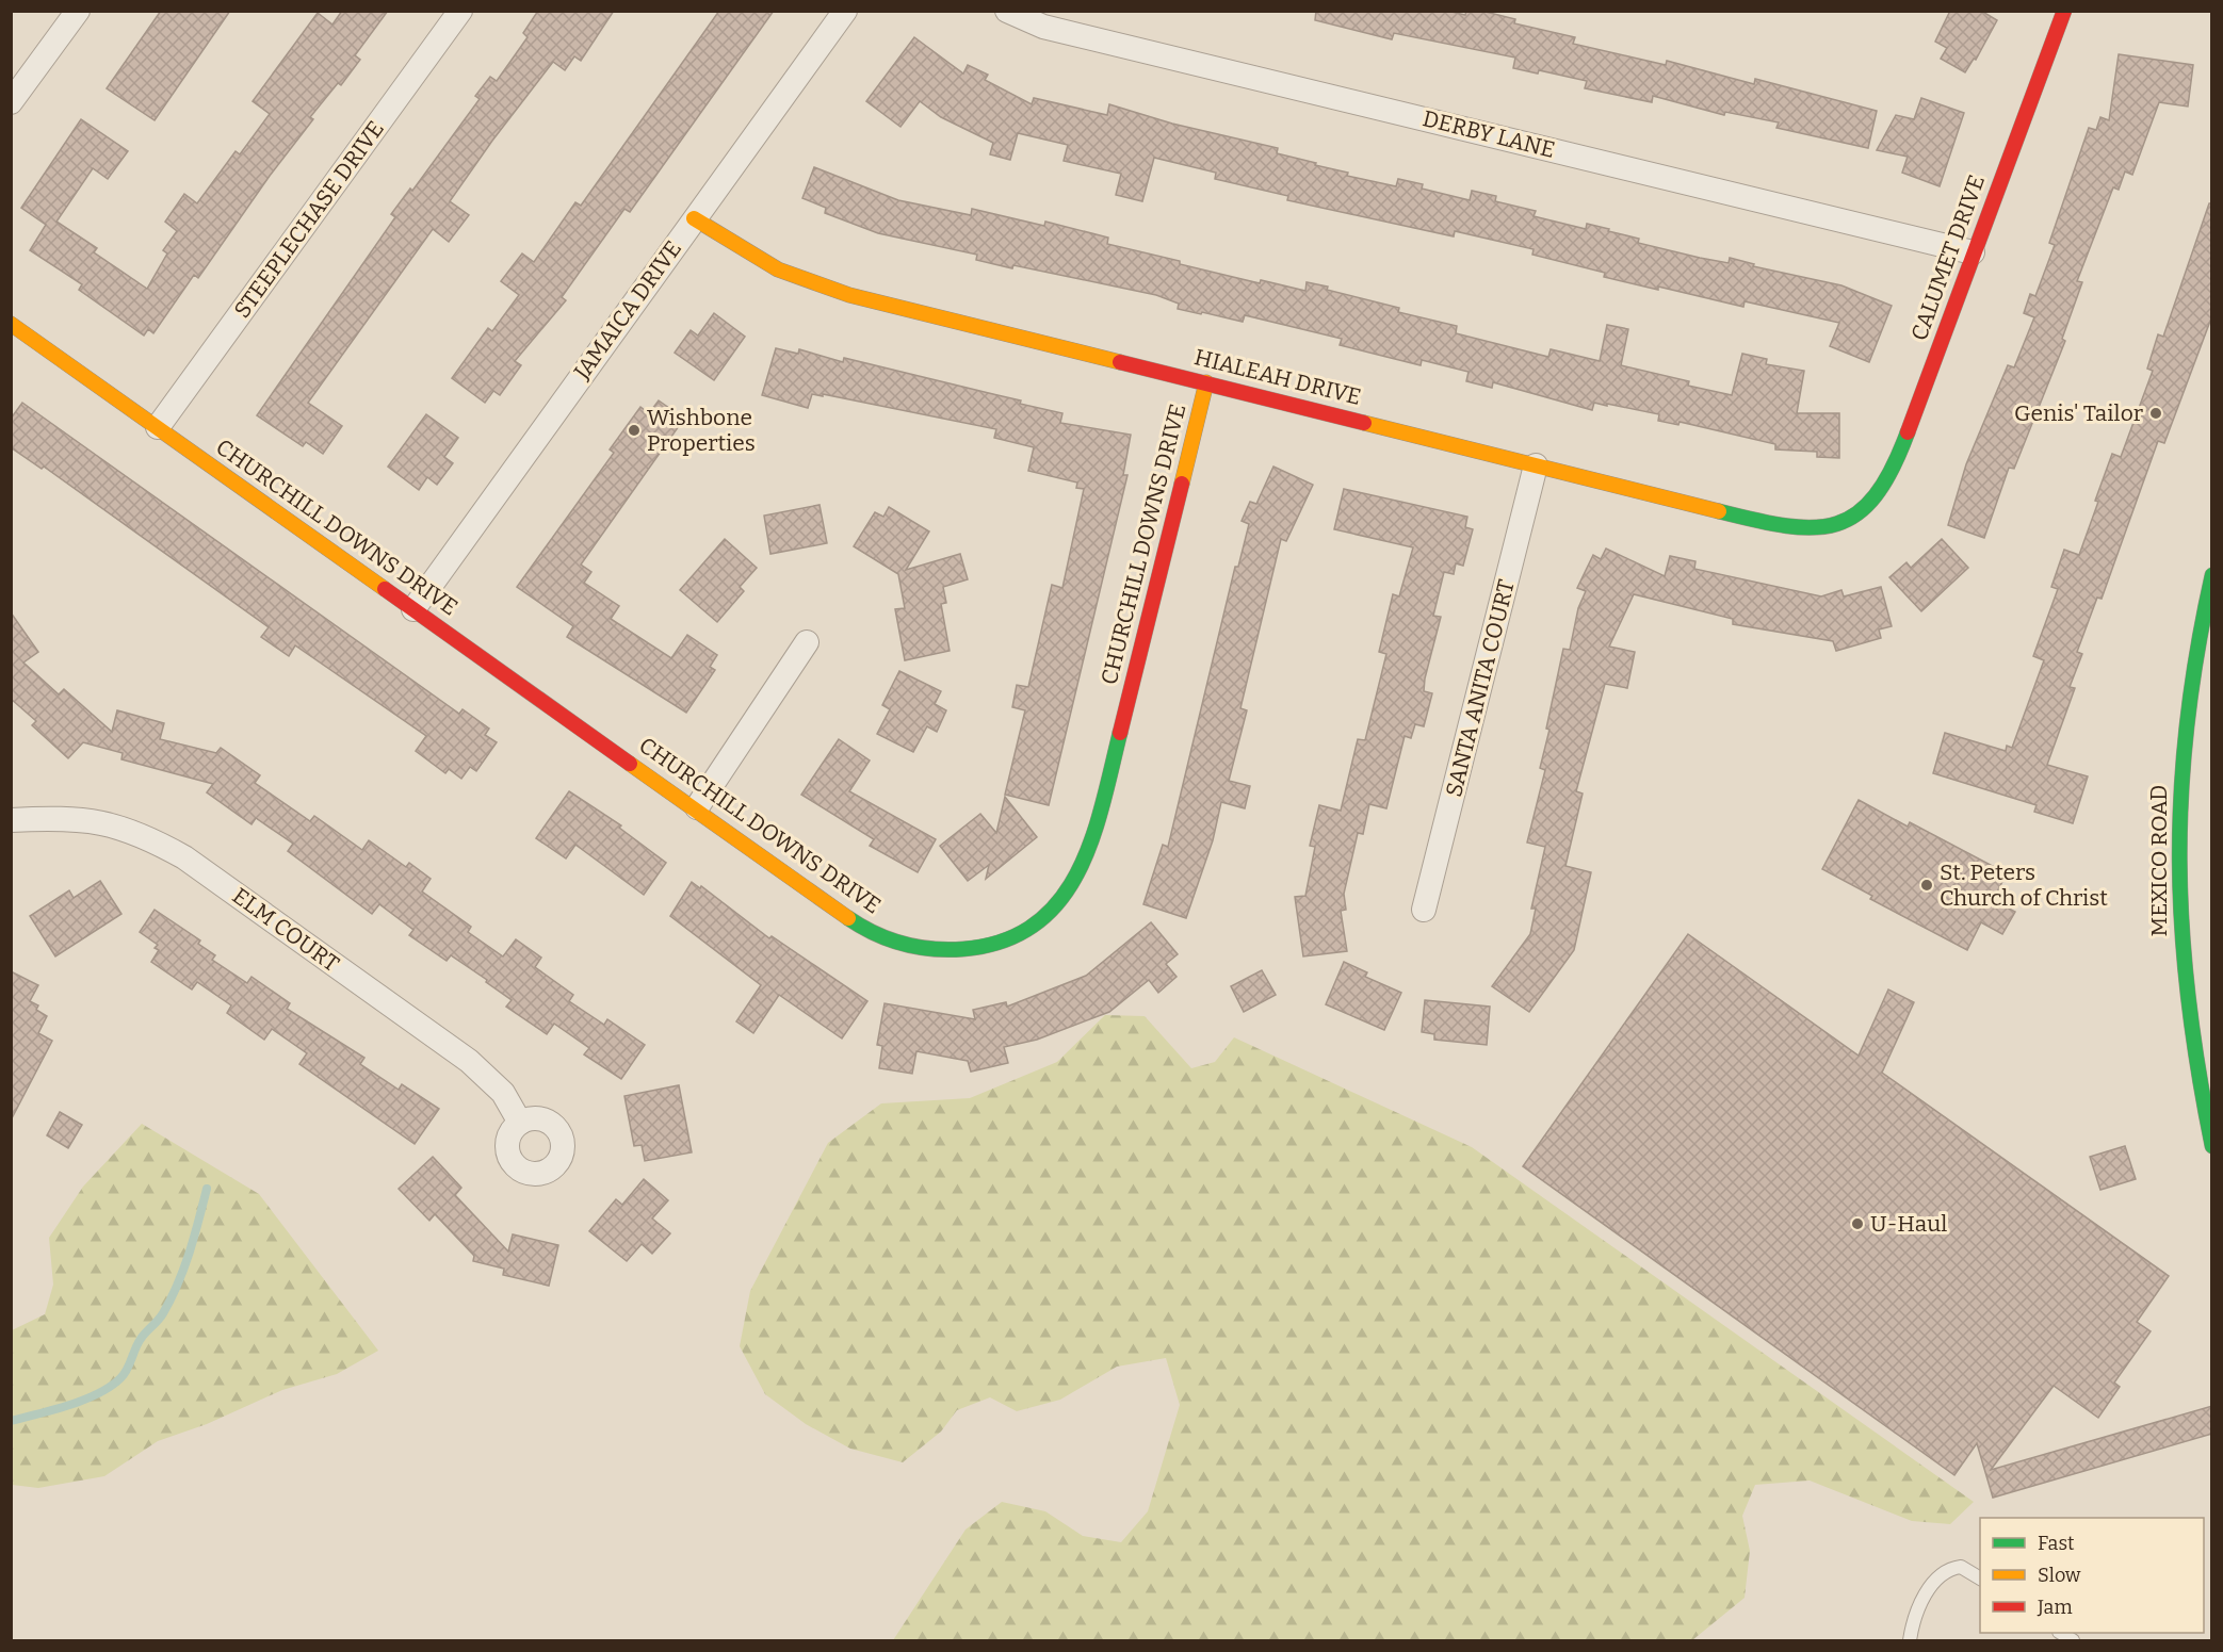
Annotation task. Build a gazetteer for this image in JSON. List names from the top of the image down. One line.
{"streets":{"street":["DERBY LANE","STEEPLECHASE DRIVE","CALUMET DRIVE","JAMAICA DRIVE","HIALEAH DRIVE","CHURCHILL DOWNS DRIVE","SANTA ANITA COURT","MEXICO ROAD","ELM COURT"]},"crossings":[["DERBY LANE","CALUMET DRIVE"],["STEEPLECHASE DRIVE","CHURCHILL DOWNS DRIVE"],["CALUMET DRIVE","HIALEAH DRIVE"],["JAMAICA DRIVE","HIALEAH DRIVE"],["JAMAICA DRIVE","CHURCHILL DOWNS DRIVE"],["HIALEAH DRIVE","CHURCHILL DOWNS DRIVE"],["HIALEAH DRIVE","SANTA ANITA COURT"]],"places":["Genis' Tailor","Wishbone Properties","St. Peters Church of Christ","U-Haul"],"legend":["Fast","Slow","Jam"]}
